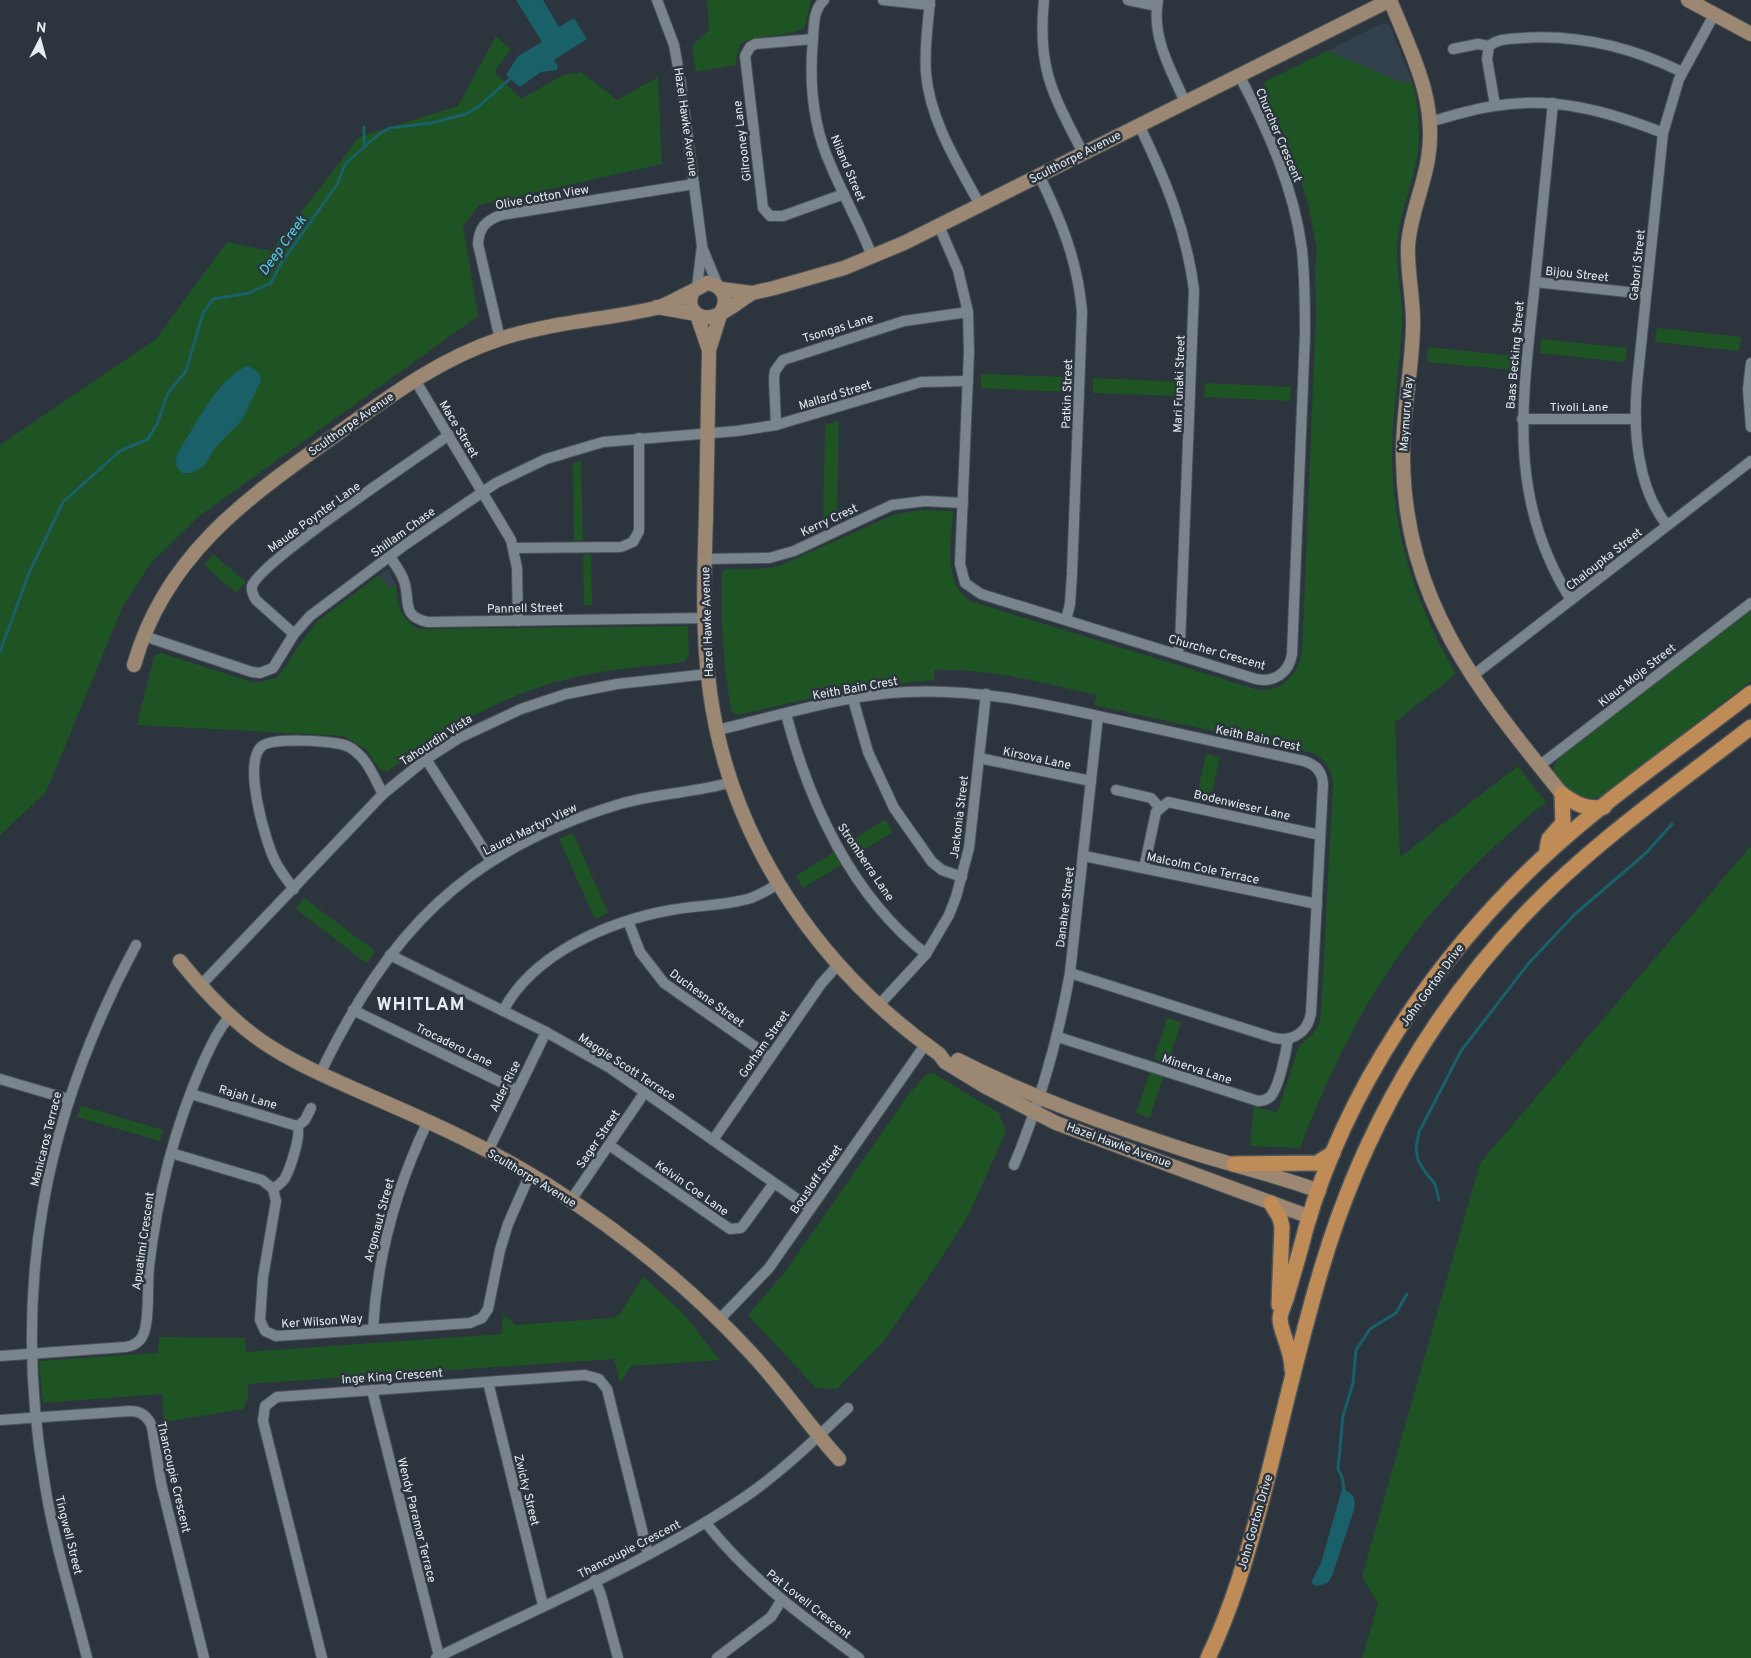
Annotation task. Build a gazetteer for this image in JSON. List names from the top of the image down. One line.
{"streets":{"main road":["John Gorton Drive"],"street":["Hazel Hawke Avenue","Churcher Crescent","Gilrooney Lane","Sculthorpe Avenue","Niland Street","Olive Cotton View","Gabori Street","Bijou Street","Tsongas Lane","Baas Becking Street","Mari Funaki Street","Patkin Street","Mallard Street","Tivoli Lane","Maymuru Way","Mace Street","Maude Poynter Lane","Kerry Crest","Shillam Chase","Chaloupka Street","Pannell Street","Klaus Moje Street","Keith Bain Crest","Tahourdin Vista","Kirsova Lane","Bodenwieser Lane","Jackonia Street","Laurel Martyn View","Stromberra Lane","Malcolm Cole Terrace","Danaher Street","Duchesne Street","Gorham Street","Trocadero Lane","Maggie Scott Terrace","Minerva Lane","Alder Rise","Rajah Lane","Manicaros Terrace","Sager Street","Bousloff Street","Kelvin Coe Lane","Argonaut Street","Apuatimi Crescent","Ker Wilson Way","Inge King Crescent","Thancoupie Crescent","Zwicky Street","Wendy Paramor Terrace","Tingwell Street","Pat Lovell Crescent"]},"crossings":[["Hazel Hawke Avenue","Sculthorpe Avenue"],["Hazel Hawke Avenue","Olive Cotton View"],["Hazel Hawke Avenue","Mallard Street"],["Hazel Hawke Avenue","Kerry Crest"],["Hazel Hawke Avenue","Shillam Chase"],["Hazel Hawke Avenue","Pannell Street"],["Hazel Hawke Avenue","Keith Bain Crest"],["Hazel Hawke Avenue","Tahourdin Vista"],["Hazel Hawke Avenue","Jackonia Street"],["Hazel Hawke Avenue","Laurel Martyn View"],["Hazel Hawke Avenue","Danaher Street"],["Hazel Hawke Avenue","John Gorton Drive"],["Hazel Hawke Avenue","Gorham Street"],["Hazel Hawke Avenue","Bousloff Street"],["Churcher Crescent","Sculthorpe Avenue"],["Churcher Crescent","Tsongas Lane"],["Churcher Crescent","Mari Funaki Street"],["Churcher Crescent","Patkin Street"],["Churcher Crescent","Mallard Street"],["Churcher Crescent","Kerry Crest"],["Gilrooney Lane","Niland Street"],["Sculthorpe Avenue","Niland Street"],["Sculthorpe Avenue","Olive Cotton View"],["Sculthorpe Avenue","Mari Funaki Street"],["Sculthorpe Avenue","Patkin Street"],["Sculthorpe Avenue","Maymuru Way"],["Sculthorpe Avenue","Mace Street"],["Sculthorpe Avenue","Shillam Chase"],["Sculthorpe Avenue","Tahourdin Vista"],["Sculthorpe Avenue","Laurel Martyn View"],["Sculthorpe Avenue","Alder Rise"],["Sculthorpe Avenue","Sager Street"],["Sculthorpe Avenue","Bousloff Street"],["Sculthorpe Avenue","Argonaut Street"],["Sculthorpe Avenue","Apuatimi Crescent"],["Sculthorpe Avenue","Ker Wilson Way"],["Sculthorpe Avenue","Thancoupie Crescent"],["Gabori Street","Bijou Street"],["Gabori Street","Tivoli Lane"],["Gabori Street","Chaloupka Street"],["Bijou Street","Baas Becking Street"],["Tsongas Lane","Mallard Street"],["Baas Becking Street","Tivoli Lane"],["Baas Becking Street","Chaloupka Street"],["Mallard Street","Shillam Chase"],["Maymuru Way","Chaloupka Street"],["Maymuru Way","Klaus Moje Street"],["Mace Street","Maude Poynter Lane"],["Mace Street","Shillam Chase"],["Mace Street","Pannell Street"],["Maude Poynter Lane","Shillam Chase"],["Shillam Chase","Pannell Street"],["Keith Bain Crest","Bodenwieser Lane"],["Keith Bain Crest","Jackonia Street"],["Keith Bain Crest","Stromberra Lane"],["Keith Bain Crest","Malcolm Cole Terrace"],["Keith Bain Crest","Danaher Street"],["Keith Bain Crest","Minerva Lane"],["Kirsova Lane","Jackonia Street"],["Kirsova Lane","Danaher Street"],["Jackonia Street","Stromberra Lane"],["Laurel Martyn View","Trocadero Lane"],["Laurel Martyn View","Maggie Scott Terrace"],["Malcolm Cole Terrace","Danaher Street"],["Danaher Street","Minerva Lane"],["Duchesne Street","Gorham Street"],["Gorham Street","Maggie Scott Terrace"],["Trocadero Lane","Alder Rise"],["Maggie Scott Terrace","Alder Rise"],["Maggie Scott Terrace","Sager Street"],["Maggie Scott Terrace","Bousloff Street"],["Maggie Scott Terrace","Kelvin Coe Lane"],["Rajah Lane","Apuatimi Crescent"],["Manicaros Terrace","Apuatimi Crescent"],["Manicaros Terrace","Thancoupie Crescent"],["Manicaros Terrace","Tingwell Street"],["Sager Street","Kelvin Coe Lane"],["Argonaut Street","Ker Wilson Way"],["Inge King Crescent","Thancoupie Crescent"],["Inge King Crescent","Zwicky Street"],["Inge King Crescent","Wendy Paramor Terrace"],["Thancoupie Crescent","Zwicky Street"],["Thancoupie Crescent","Wendy Paramor Terrace"],["Thancoupie Crescent","Tingwell Street"],["Thancoupie Crescent","Pat Lovell Crescent"]],"districts":["WHITLAM"],"water":["Deep Creek"],"north":"top"}
